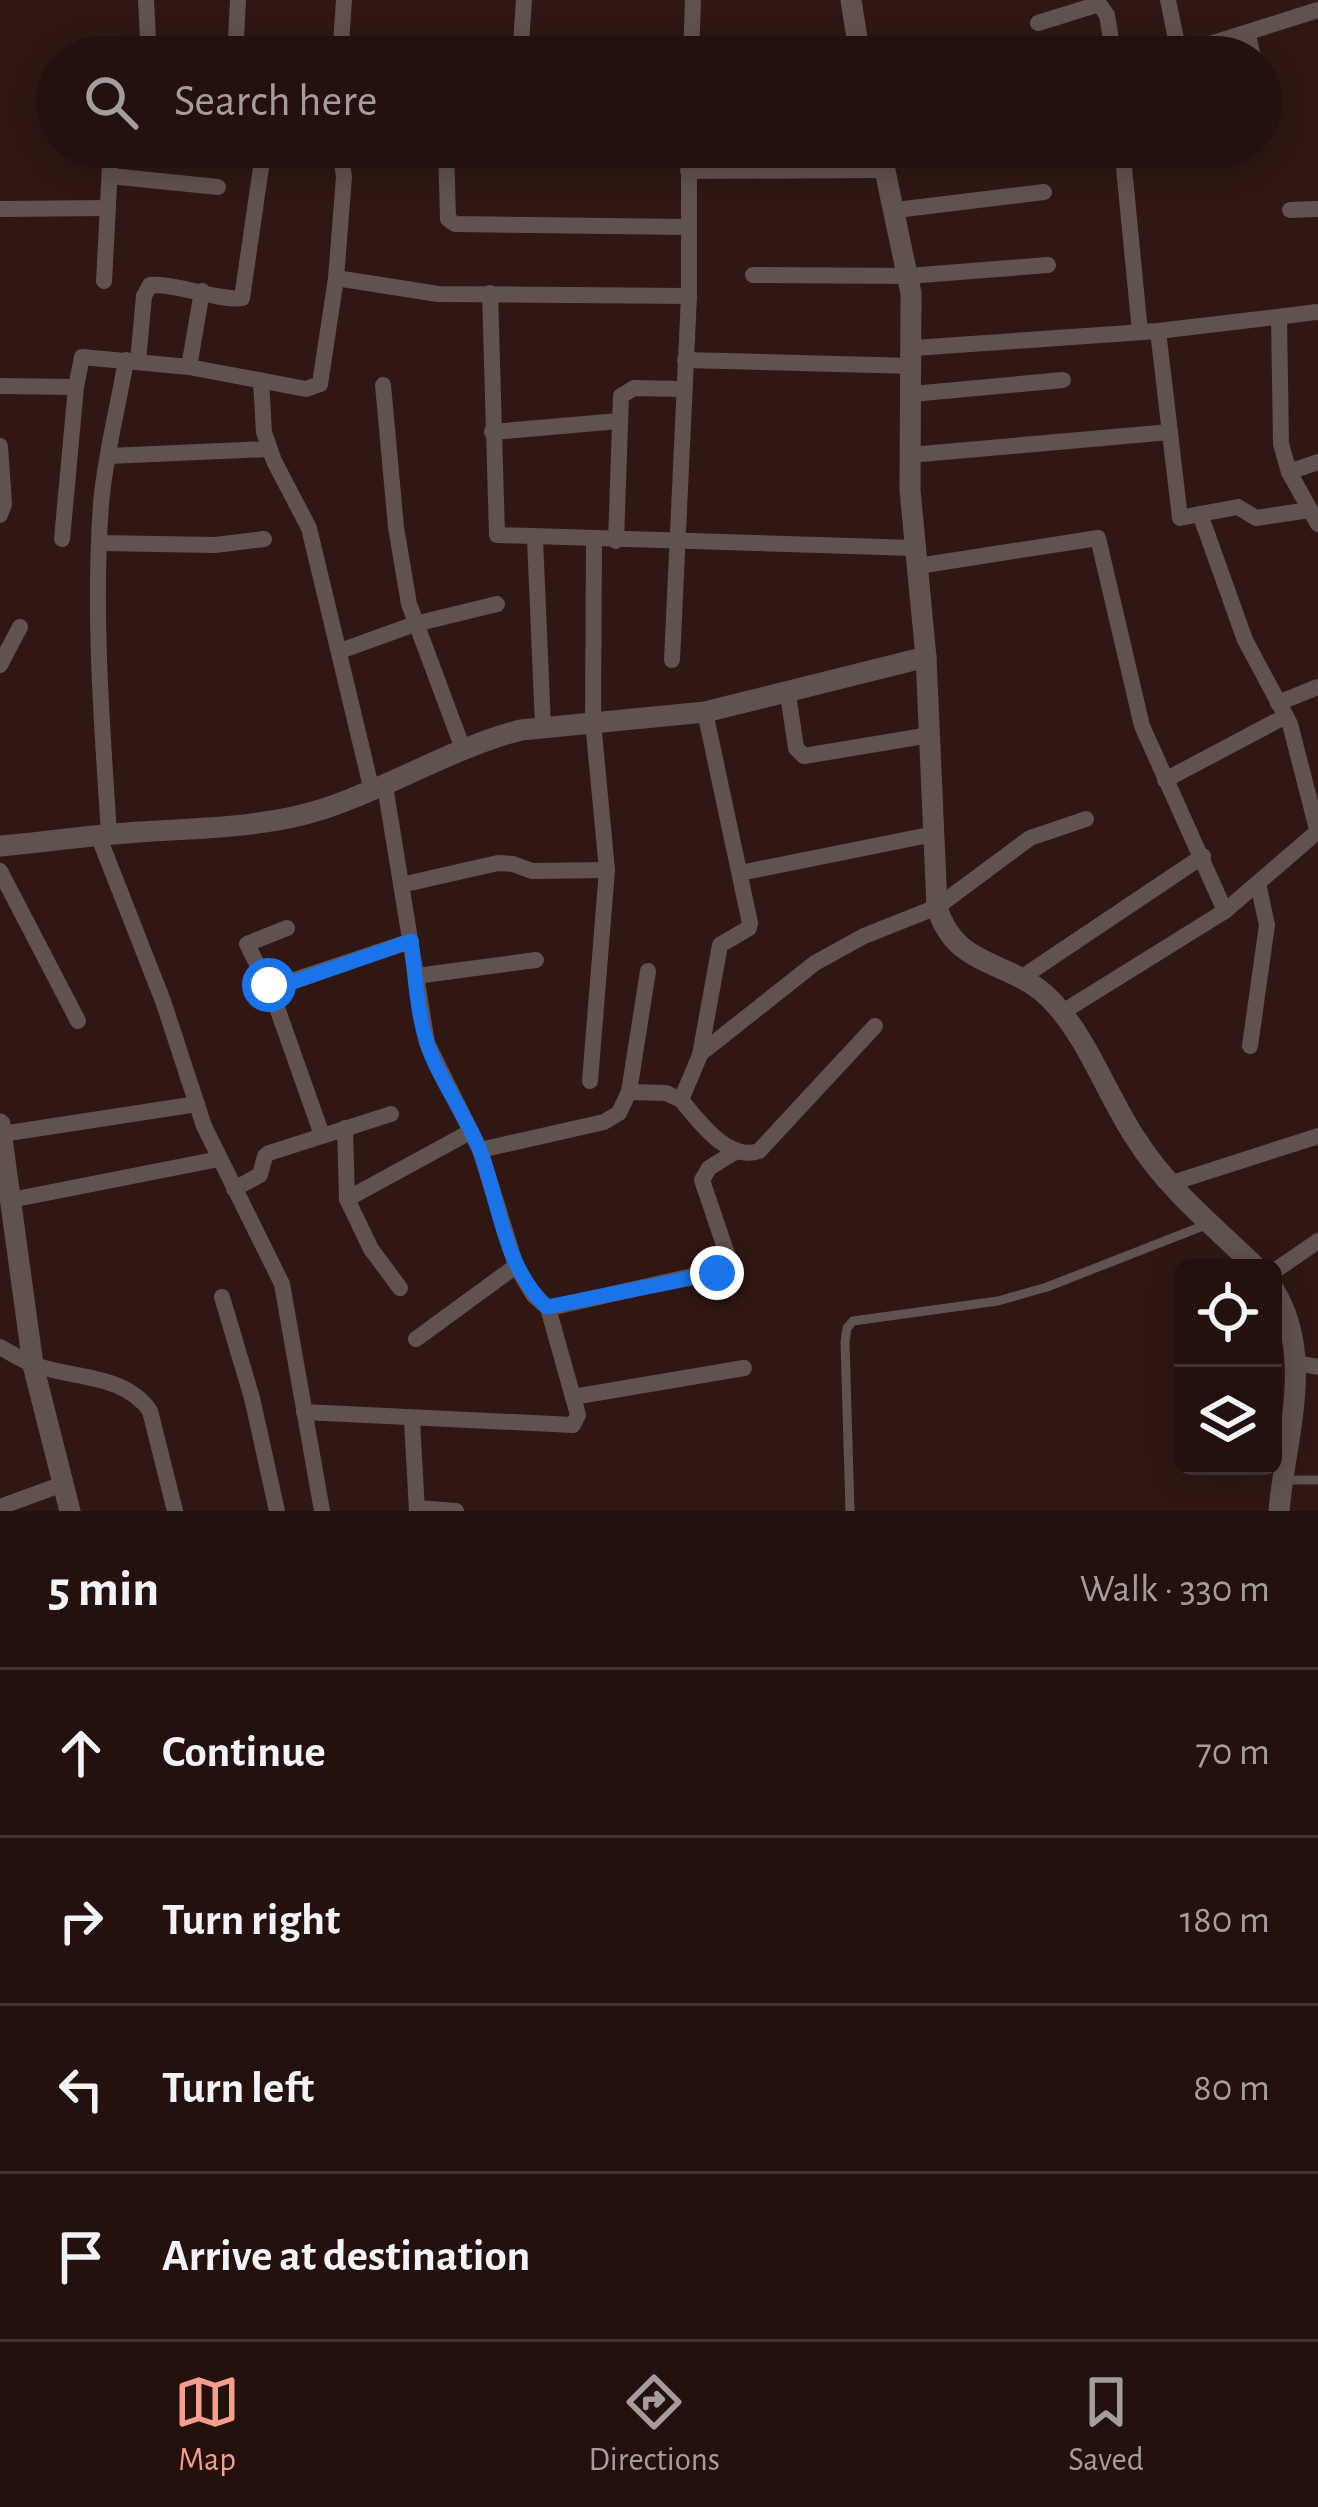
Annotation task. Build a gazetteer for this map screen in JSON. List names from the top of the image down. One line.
{"page":{"search":"Search here","heading":["5 min","Walk · 330 m"],"list":[["Continue","70 m"],["Turn right","180 m"],["Turn left","80 m"],"Arrive at destination"],"nav":["Map","Directions","Saved"]}}
